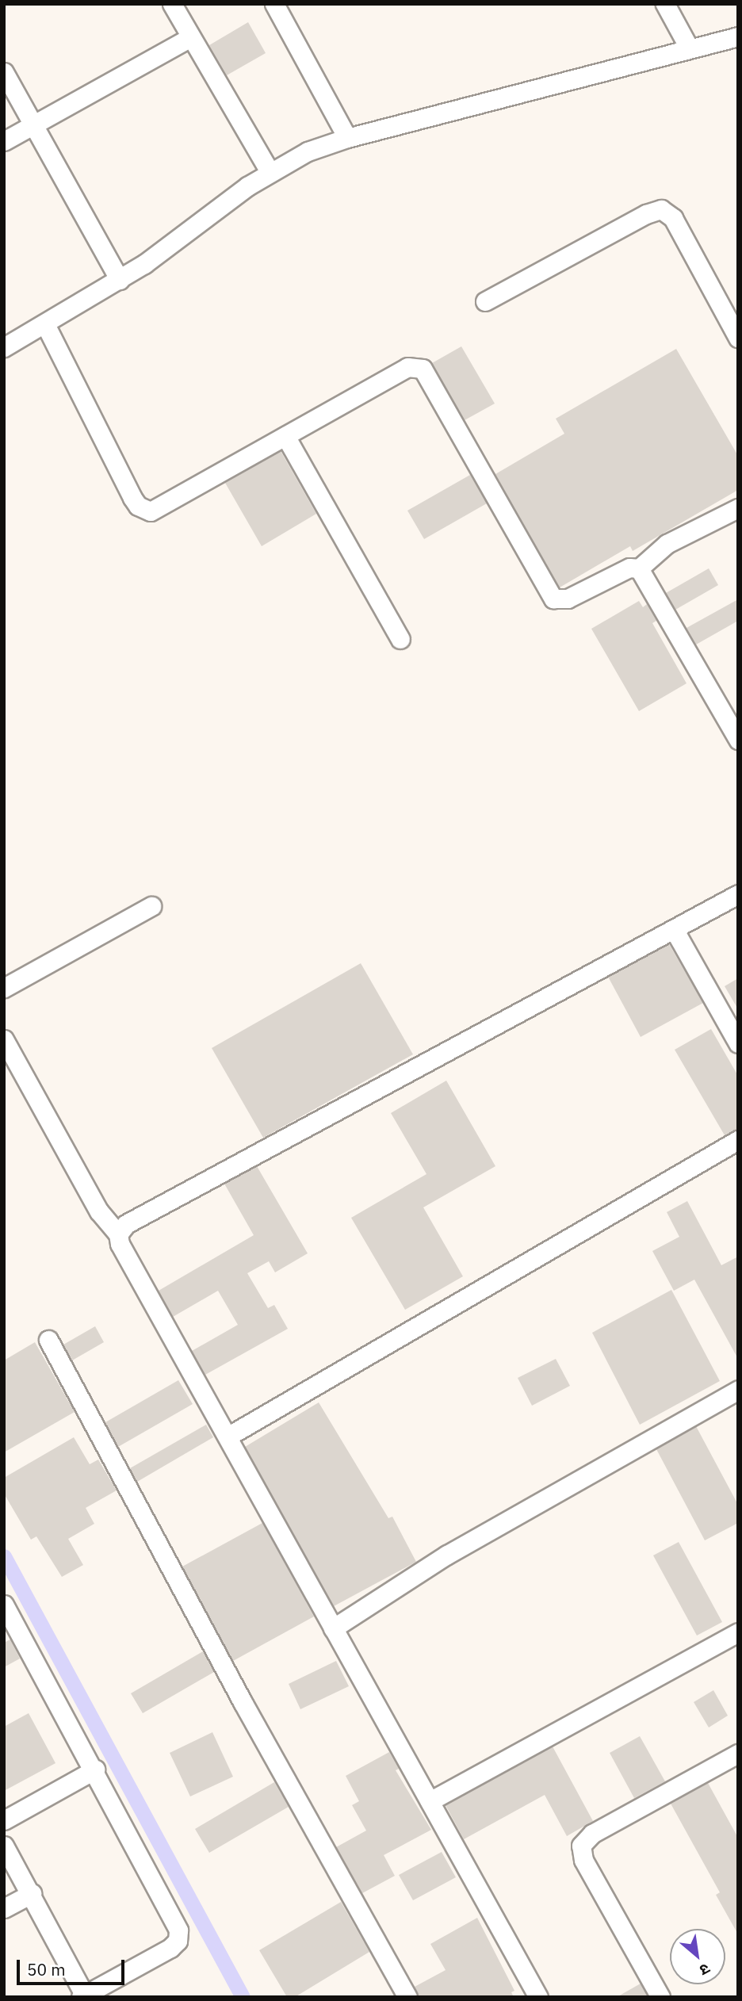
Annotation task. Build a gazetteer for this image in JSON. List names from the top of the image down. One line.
{"scale_bar":"50 m","north":"bottom right"}
